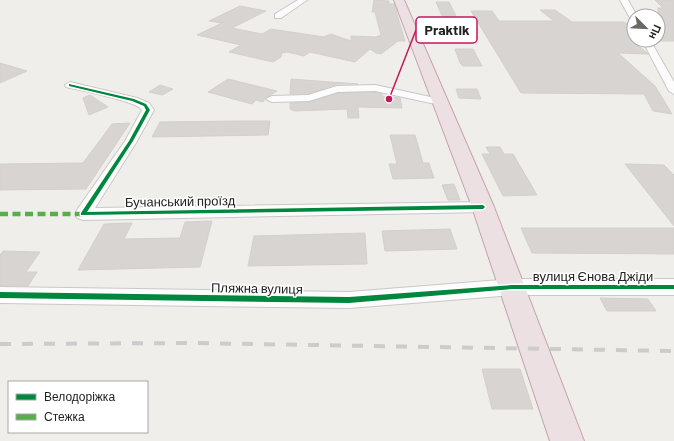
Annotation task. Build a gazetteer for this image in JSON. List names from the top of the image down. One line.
{"streets":{"street":["Бучанський проїзд","вулиця Єнова Джіди","Пляжна вулиця"]},"crossings":[["вулиця Єнова Джіди","Пляжна вулиця"]],"places":["Praktik"],"legend":["Велодоріжка","Стежка"],"north":"bottom right"}
